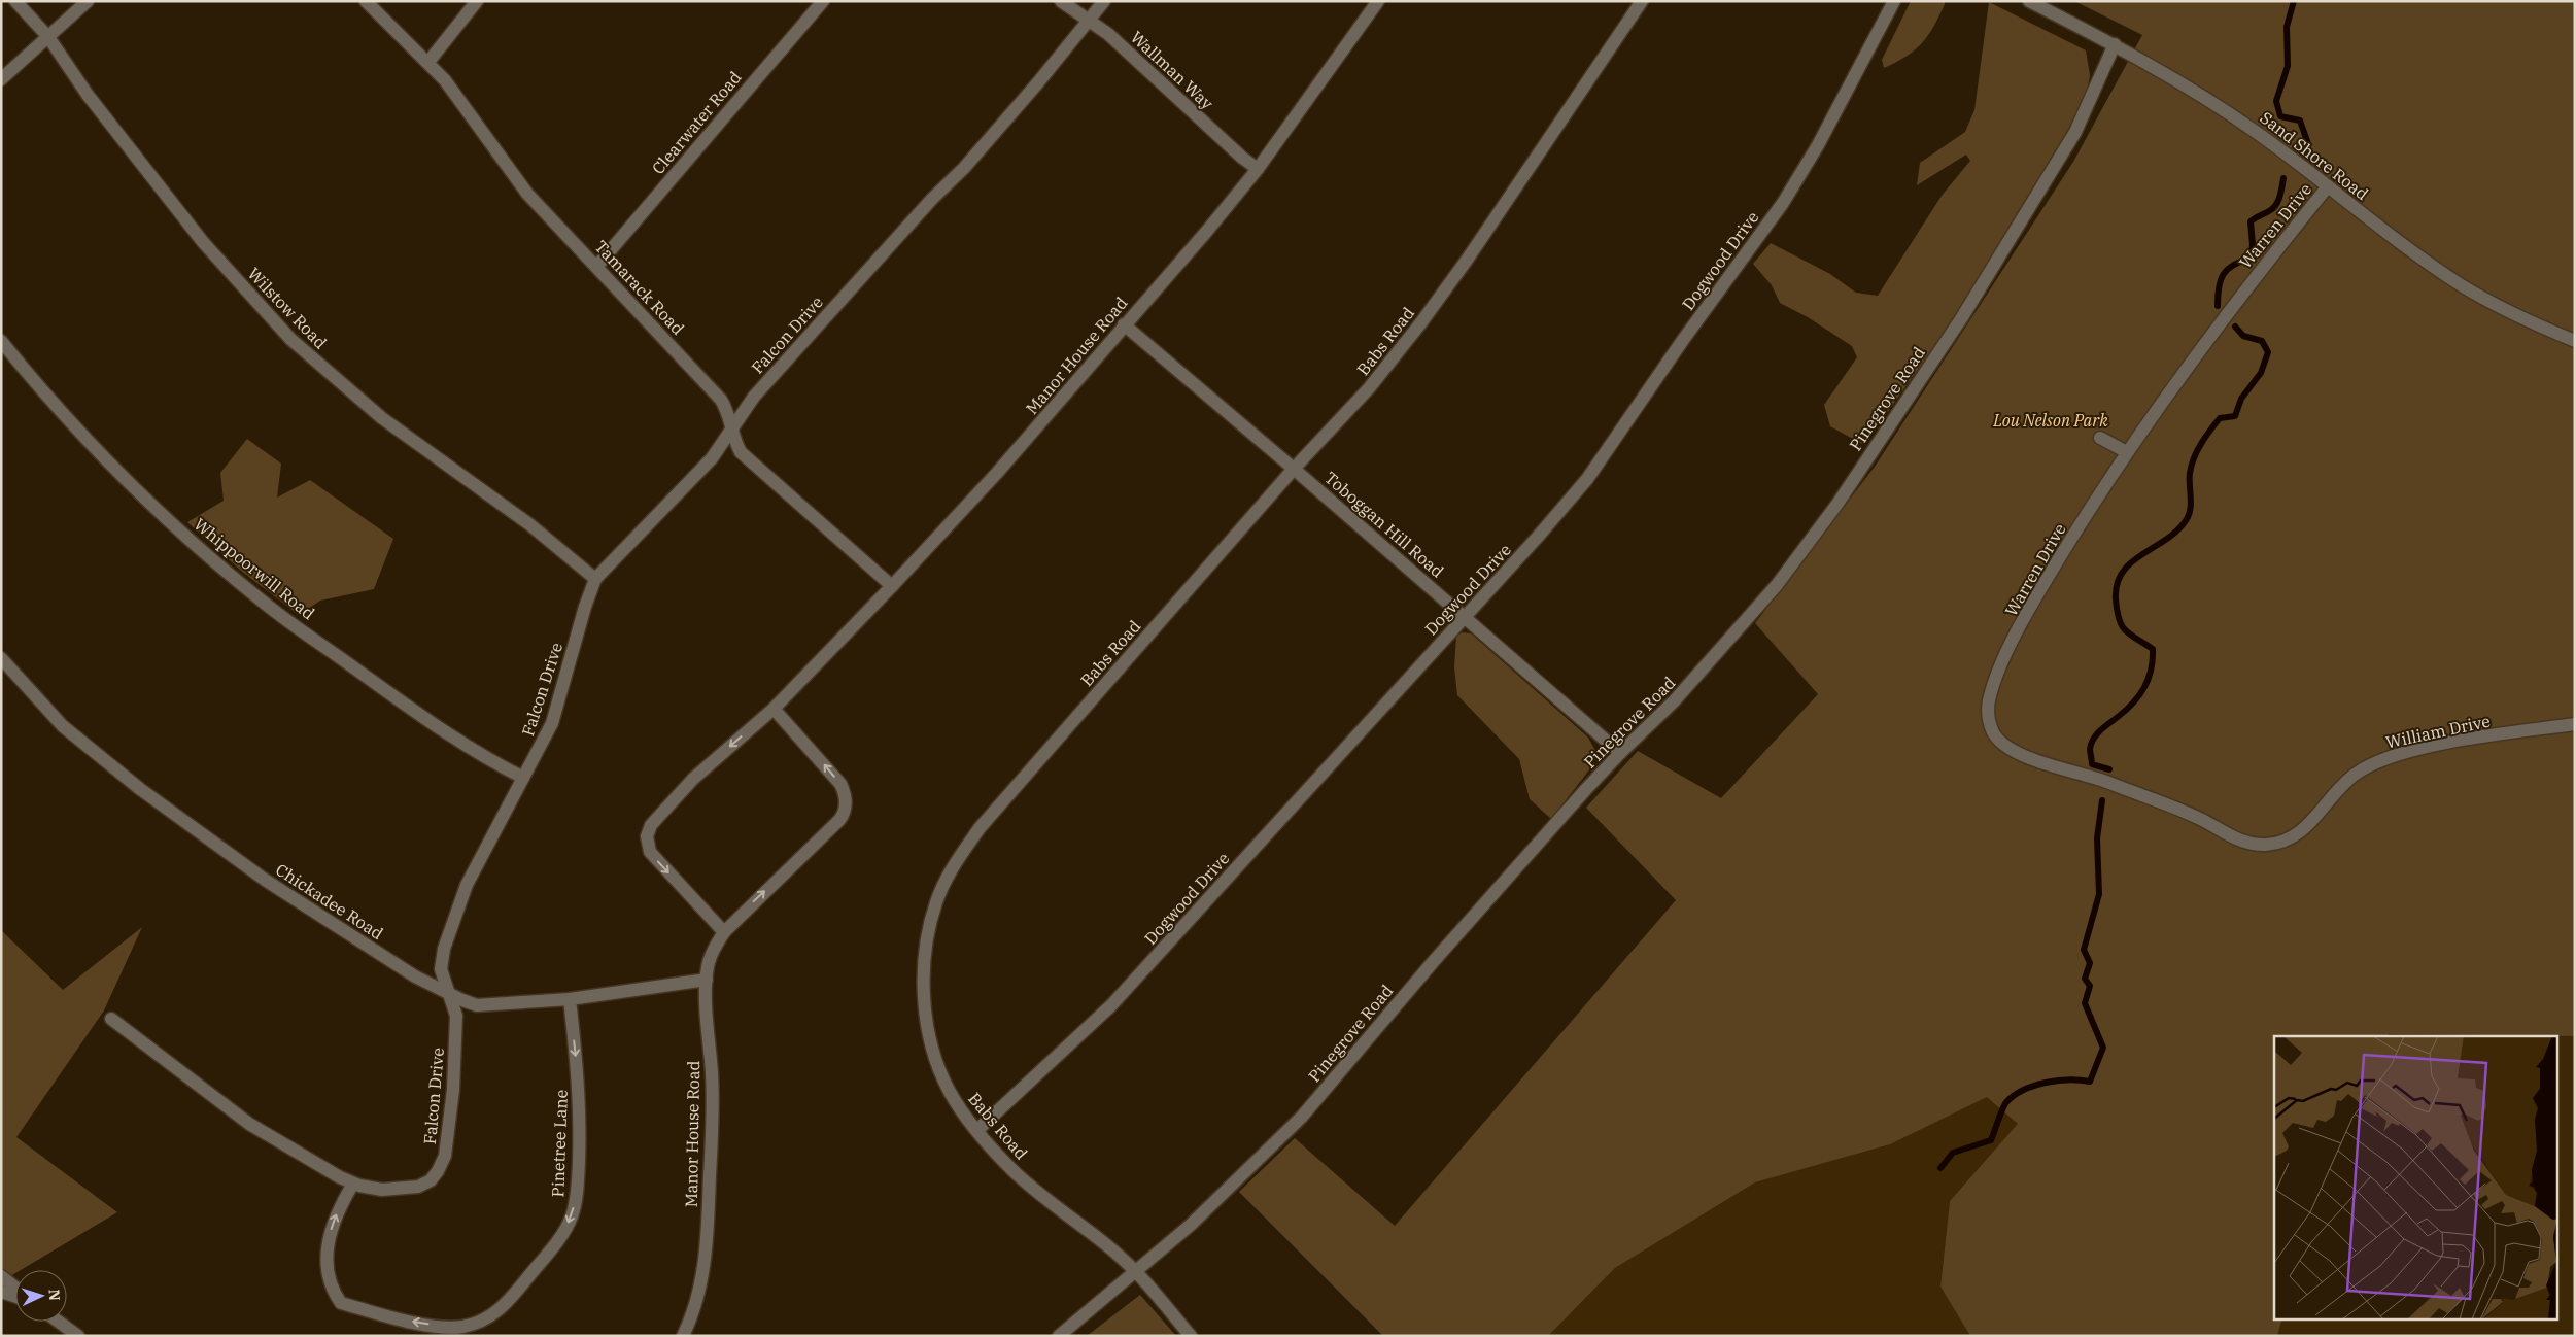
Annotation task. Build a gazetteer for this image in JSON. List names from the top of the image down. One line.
{"streets":{"street":["Wallman Way","Clearwater Road","Sand Shore Road","Warren Drive","Dogwood Drive","Tamarack Road","Wilstow Road","Falcon Drive","Babs Road","Manor House Road","Pinegrove Road","Toboggan Hill Road","Whippoorwill Road","William Drive","Chickadee Road","Pinetree Lane"]},"crossings":[["Wallman Way","Falcon Drive"],["Wallman Way","Manor House Road"],["Clearwater Road","Tamarack Road"],["Sand Shore Road","Warren Drive"],["Sand Shore Road","Pinegrove Road"],["Warren Drive","William Drive"],["Dogwood Drive","Babs Road"],["Dogwood Drive","Toboggan Hill Road"],["Tamarack Road","Falcon Drive"],["Tamarack Road","Manor House Road"],["Wilstow Road","Falcon Drive"],["Falcon Drive","Whippoorwill Road"],["Falcon Drive","Chickadee Road"],["Falcon Drive","Pinetree Lane"],["Babs Road","Pinegrove Road"],["Babs Road","Toboggan Hill Road"],["Manor House Road","Toboggan Hill Road"],["Manor House Road","Chickadee Road"],["Pinegrove Road","Toboggan Hill Road"],["Chickadee Road","Pinetree Lane"]],"parks":["Lou Nelson Park"],"north":"right"}
